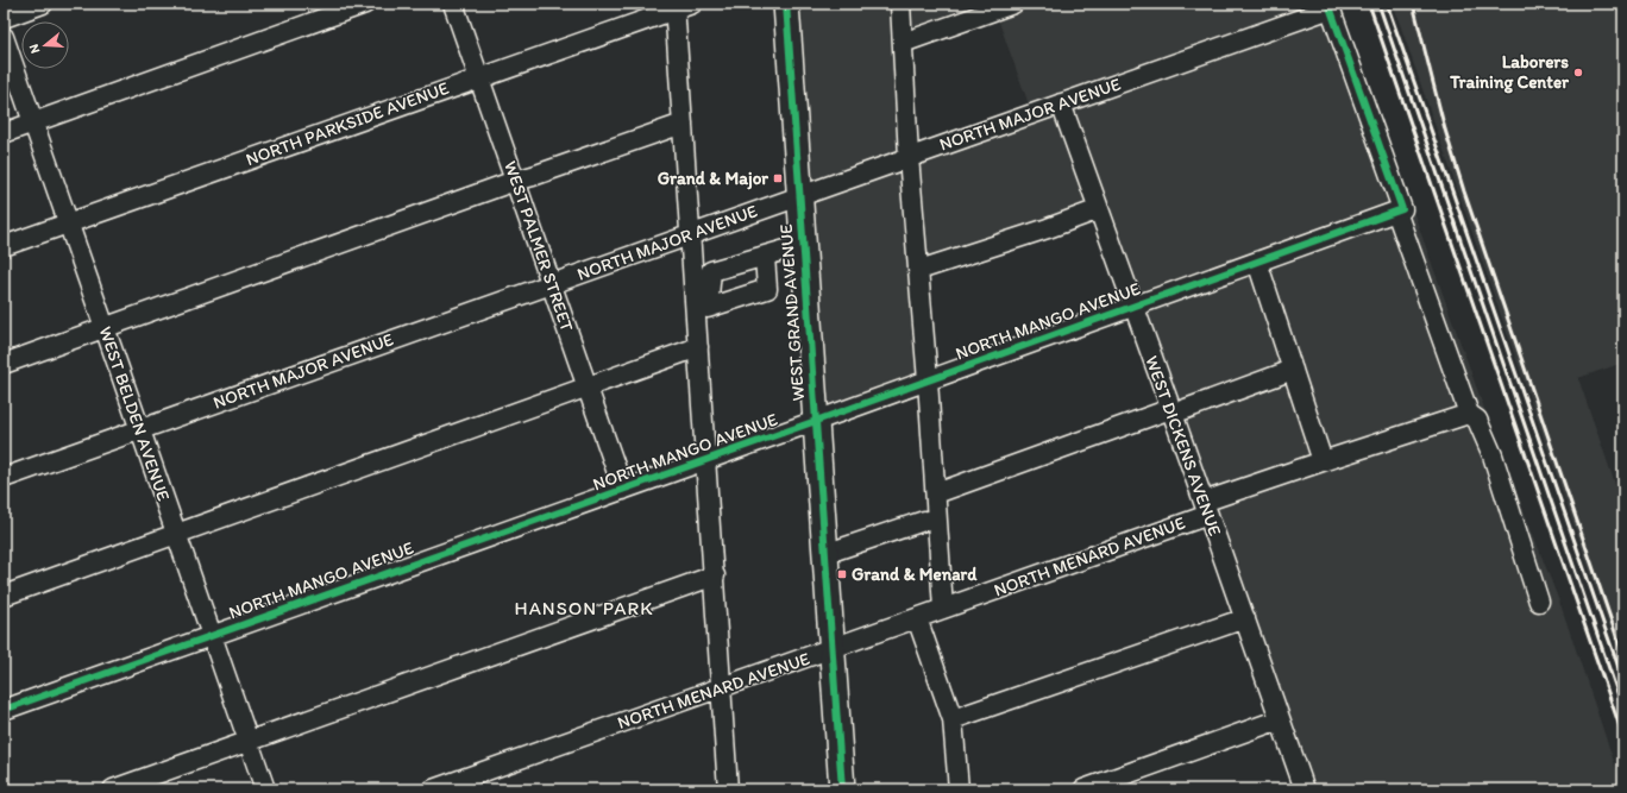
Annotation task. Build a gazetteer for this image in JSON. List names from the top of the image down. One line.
{"streets":{"main road":["WEST GRAND AVENUE"],"street":["NORTH MAJOR AVENUE","NORTH PARKSIDE AVENUE","WEST PALMER STREET","NORTH MANGO AVENUE","WEST BELDEN AVENUE","WEST DICKENS AVENUE","NORTH MENARD AVENUE"]},"crossings":[["NORTH MAJOR AVENUE","WEST PALMER STREET"],["NORTH MAJOR AVENUE","WEST GRAND AVENUE"],["NORTH MAJOR AVENUE","WEST BELDEN AVENUE"],["NORTH MAJOR AVENUE","WEST DICKENS AVENUE"],["NORTH PARKSIDE AVENUE","WEST PALMER STREET"],["NORTH PARKSIDE AVENUE","WEST BELDEN AVENUE"],["WEST PALMER STREET","NORTH MANGO AVENUE"],["WEST GRAND AVENUE","NORTH MANGO AVENUE"],["WEST GRAND AVENUE","NORTH MENARD AVENUE"],["NORTH MANGO AVENUE","WEST BELDEN AVENUE"],["NORTH MANGO AVENUE","WEST DICKENS AVENUE"],["WEST DICKENS AVENUE","NORTH MENARD AVENUE"]],"districts":["HANSON PARK"],"places":{"other":["Laborers Training Center"],"transit":["Grand & Major","Grand & Menard"]},"north":"left"}
